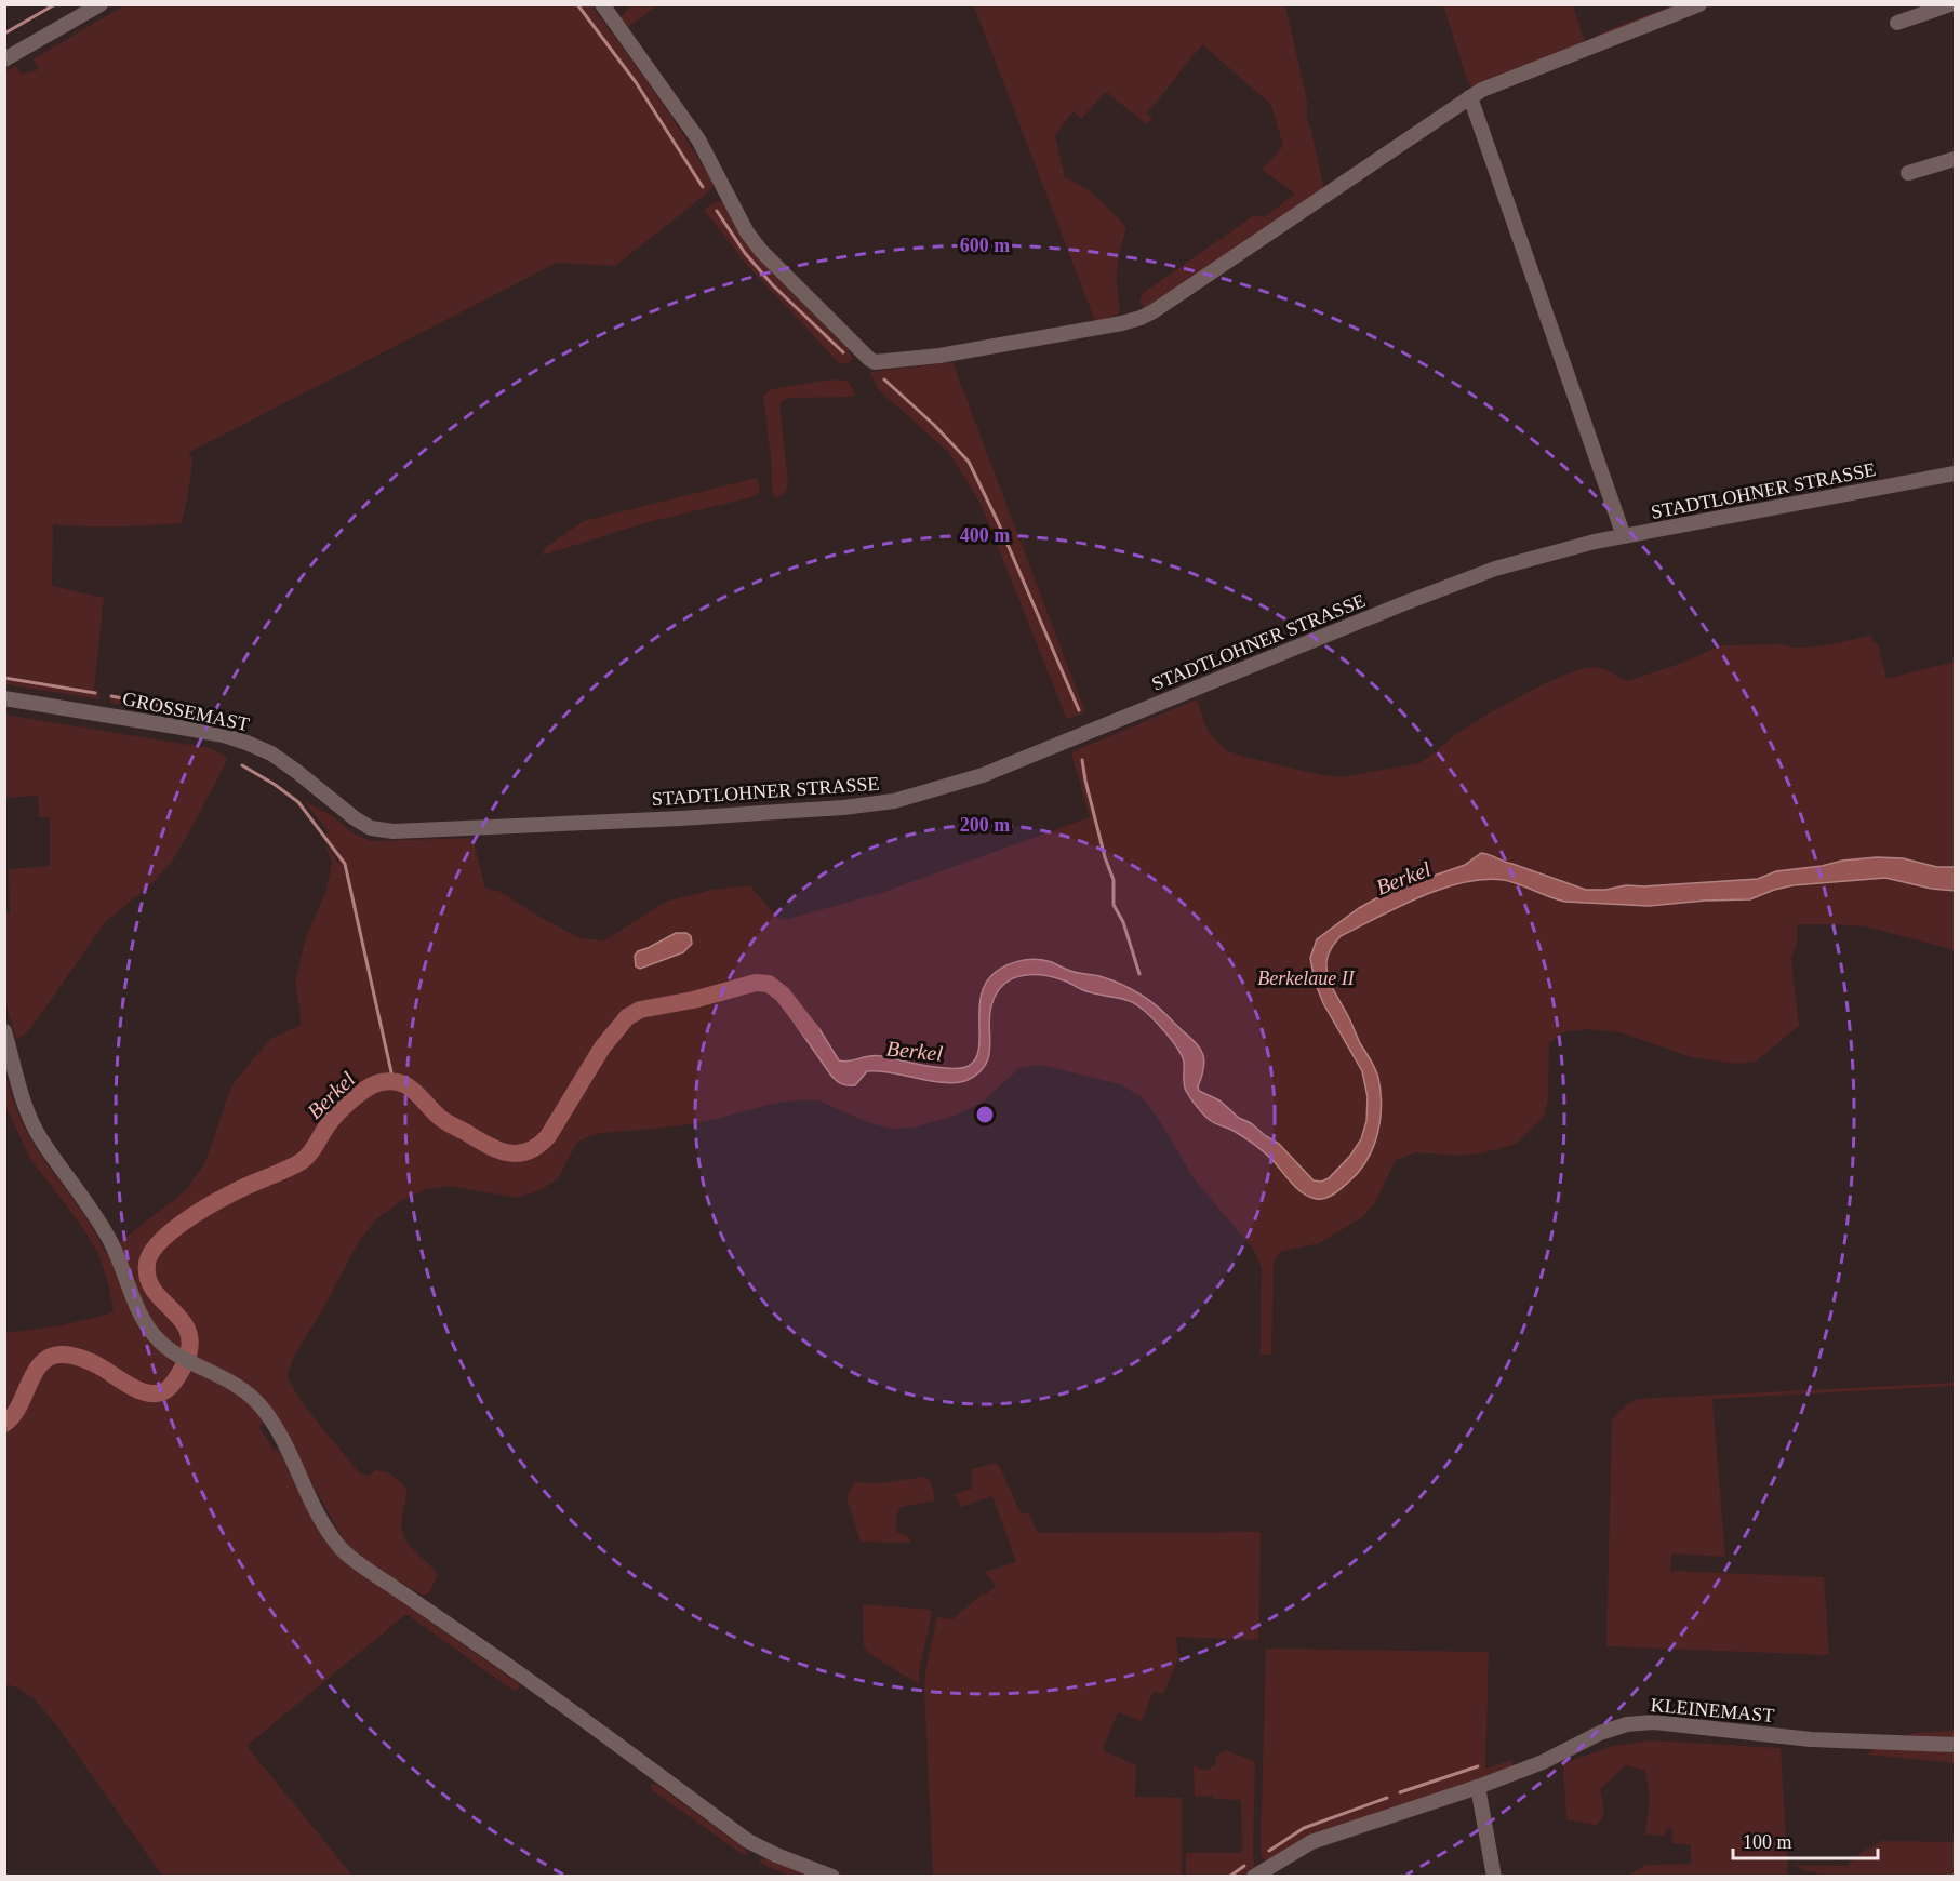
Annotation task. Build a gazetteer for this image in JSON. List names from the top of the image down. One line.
{"streets":{"street":["STADTLOHNER STRASSE","GROSSEMAST","KLEINEMAST"]},"crossings":[["STADTLOHNER STRASSE","GROSSEMAST"]],"water":["Berkel"],"parks":["Berkelaue II"],"scale_bar":"100 m","rings":["600 m","400 m","200 m"]}
